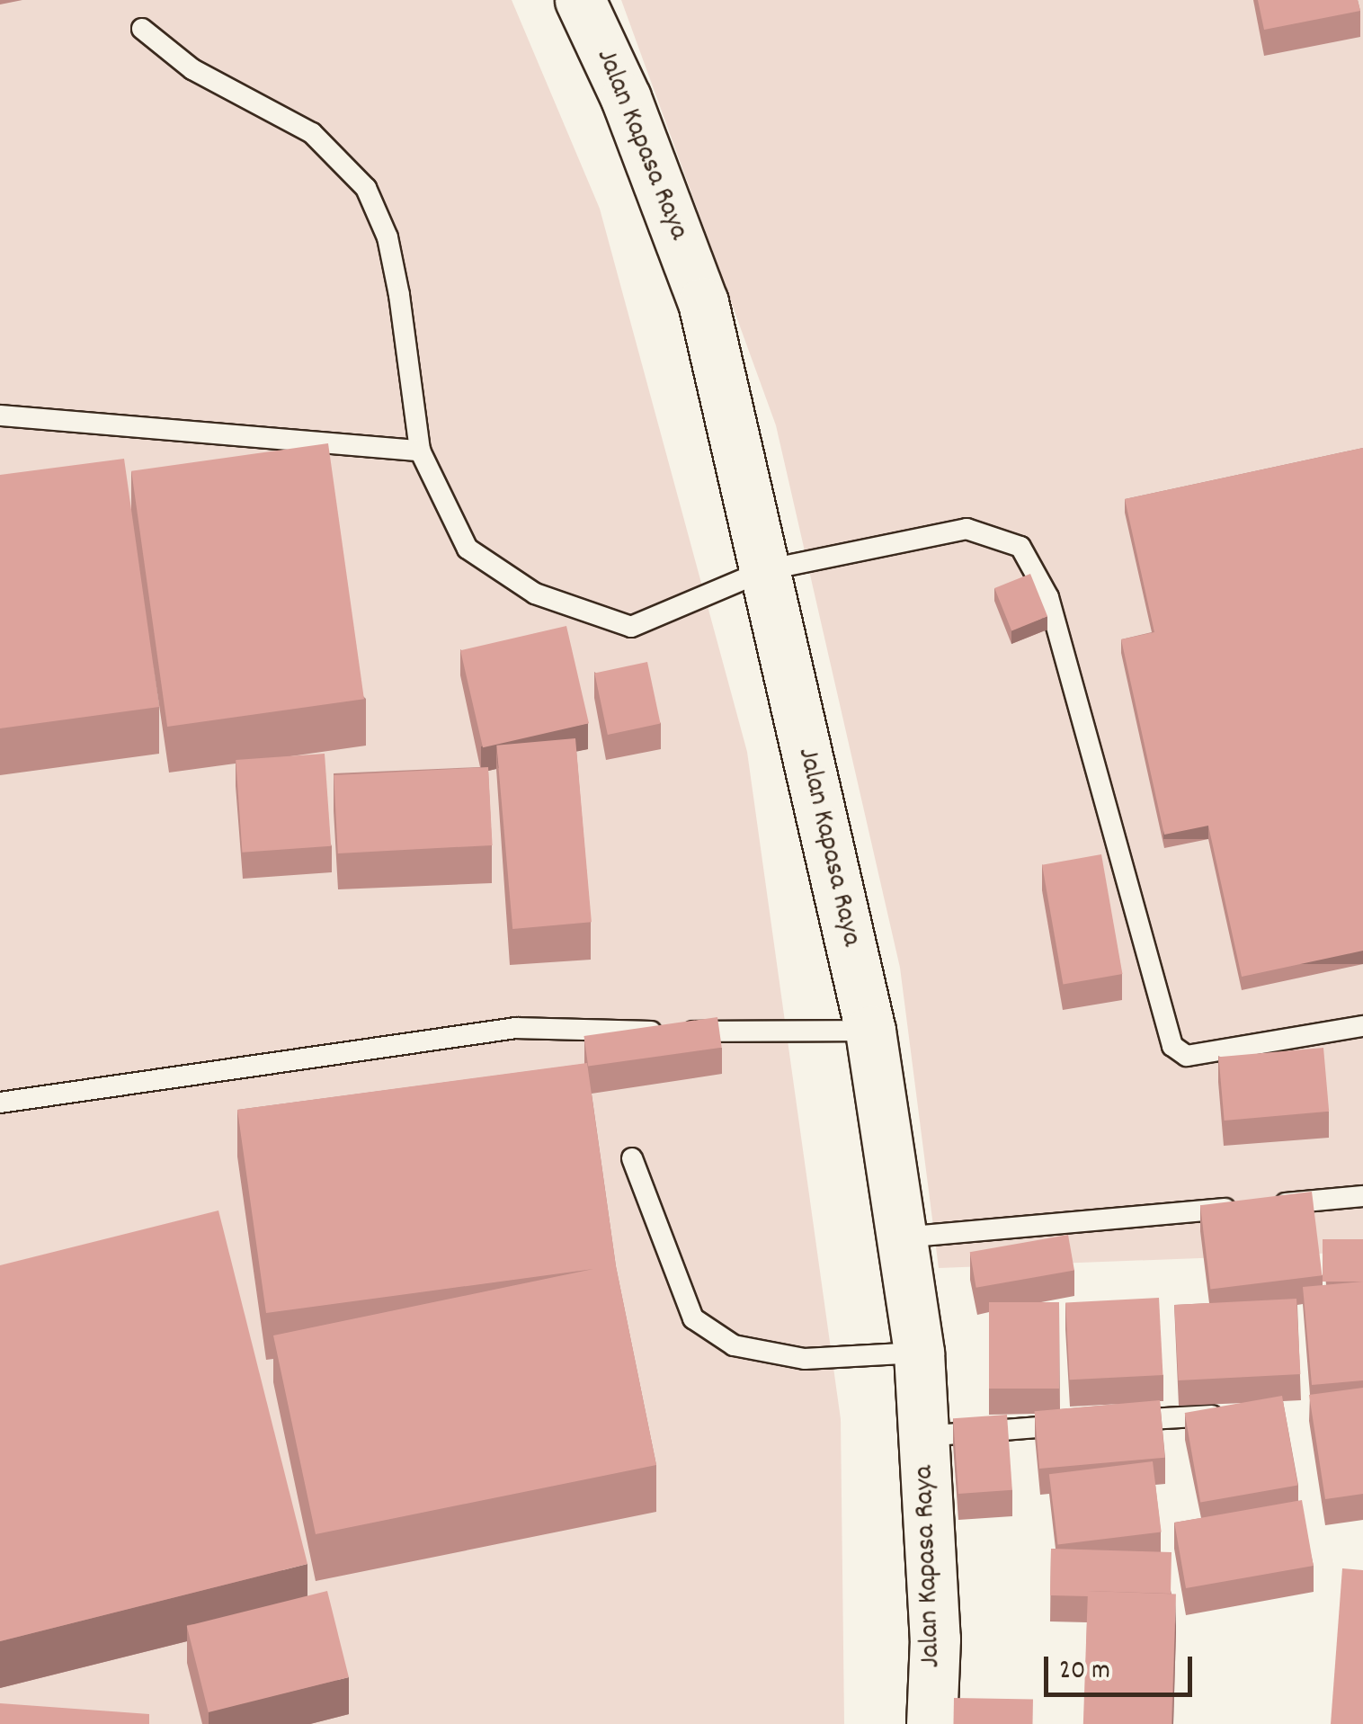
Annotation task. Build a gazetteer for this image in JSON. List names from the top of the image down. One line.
{"streets":{"main road":["Jalan Kapasa Raya"]},"scale_bar":"20 m"}
